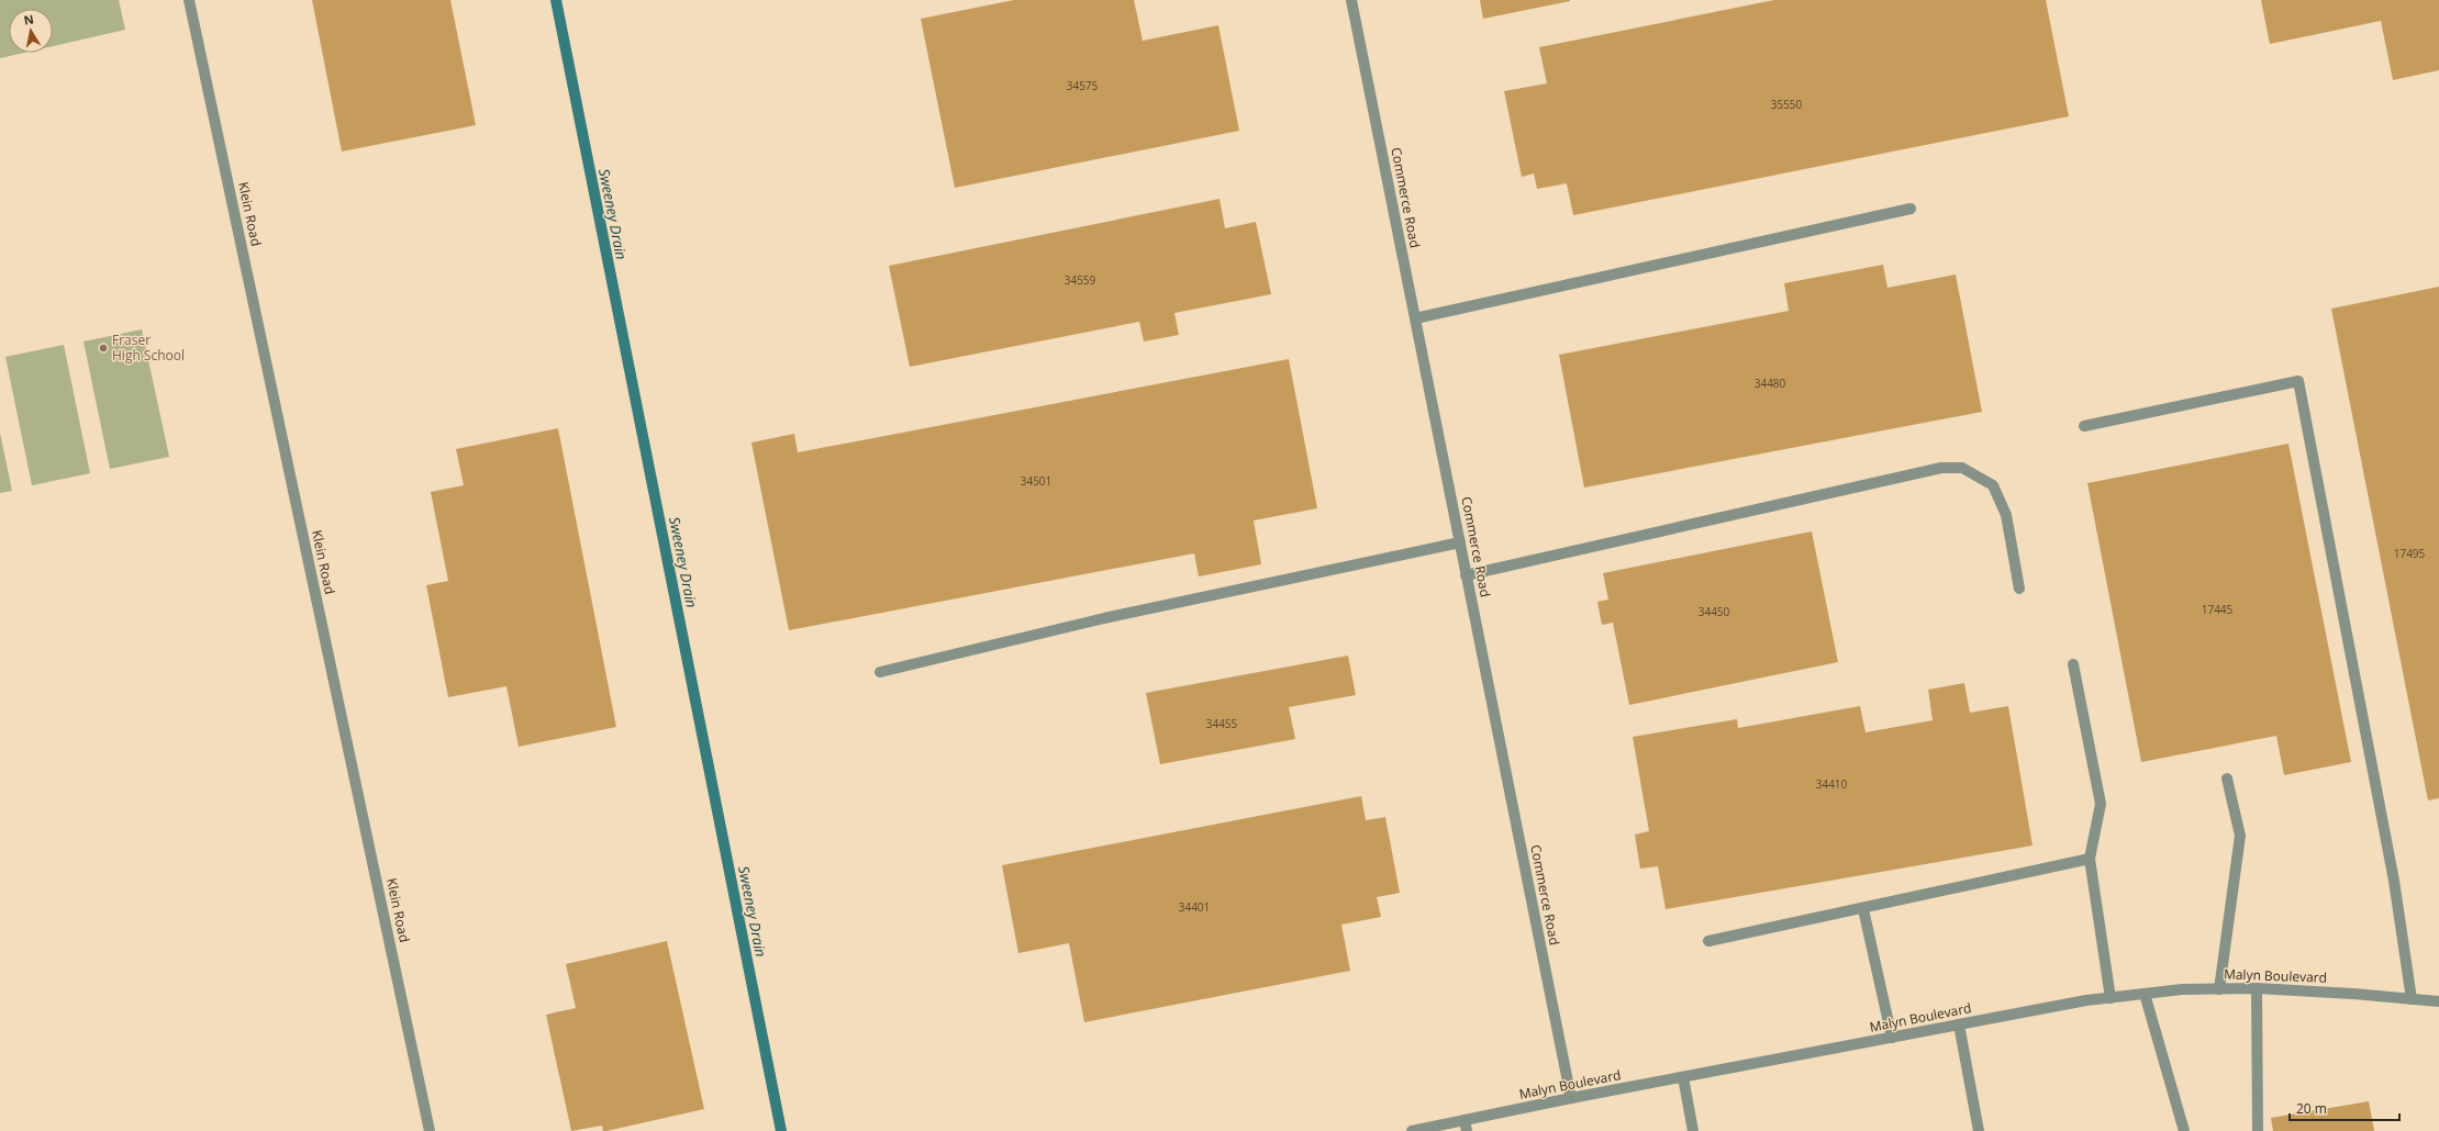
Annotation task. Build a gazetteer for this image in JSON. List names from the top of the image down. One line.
{"streets":{"street":["Commerce Road","Klein Road","Malyn Boulevard"]},"crossings":[["Commerce Road","Malyn Boulevard"]],"water":["Sweeney Drain"],"places":["Fraser High School"],"house_numbers":["34575","35550","34559","34480","34501","17495","17445","34450","34455","34410","34401"],"scale_bar":"20 m","north":"top"}
